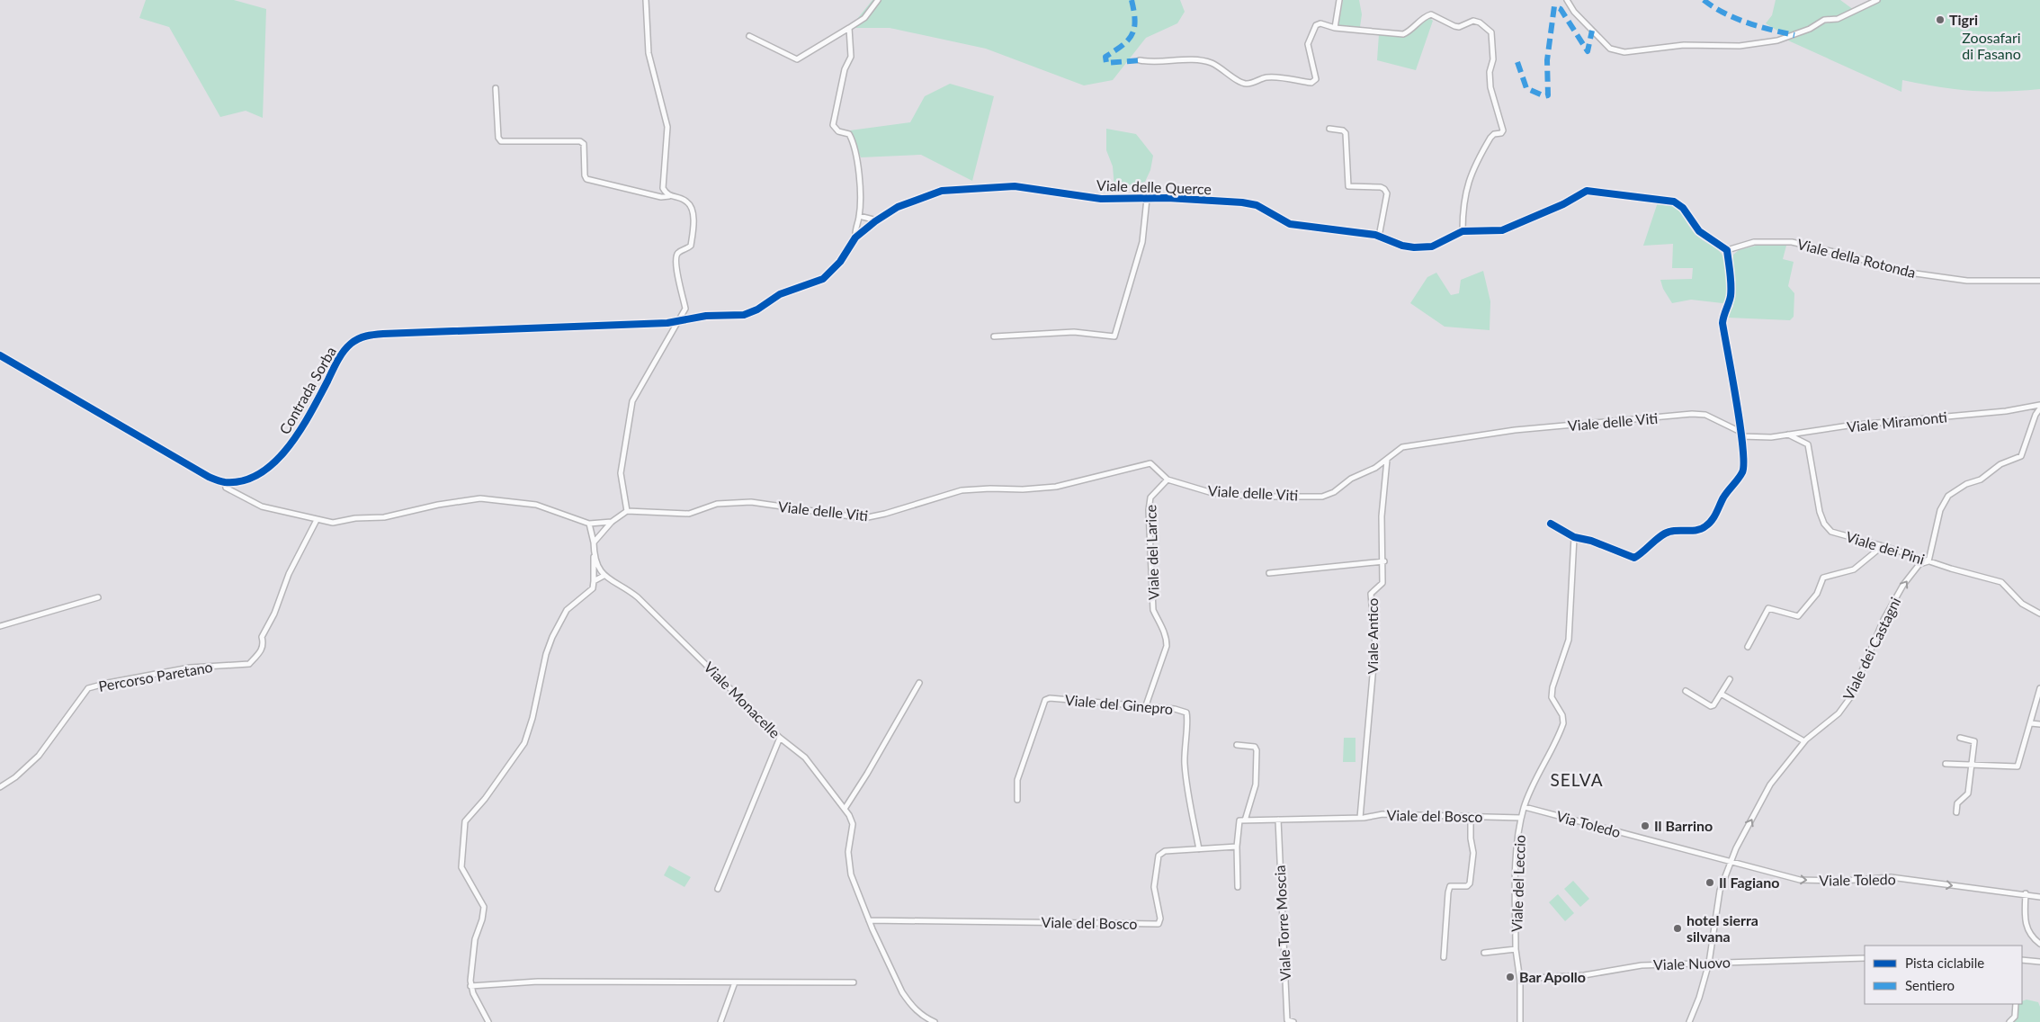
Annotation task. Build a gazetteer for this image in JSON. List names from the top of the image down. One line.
{"streets":{"street":["Viale delle Querce","Viale della Rotonda","Contrada Sorba","Viale delle Viti","Viale Miramonti","Viale dei Pini","Viale del Larice","Viale Antico","Viale dei Castagni","Percorso Paretano","Viale Monacelle","Viale del Ginepro","Viale del Bosco","Via Toledo","Viale Toledo","Viale del Leccio","Viale Torre Moscia","Viale Nuovo"]},"crossings":[["Viale delle Querce","Viale della Rotonda"],["Viale delle Querce","Contrada Sorba"],["Viale delle Viti","Viale Miramonti"],["Viale delle Viti","Viale del Larice"],["Viale delle Viti","Viale Antico"],["Viale Miramonti","Viale dei Pini"],["Viale dei Pini","Viale dei Castagni"],["Viale del Larice","Viale del Ginepro"],["Viale Antico","Viale del Bosco"],["Viale dei Castagni","Via Toledo"],["Viale dei Castagni","Viale Toledo"],["Viale dei Castagni","Viale Nuovo"],["Viale Monacelle","Viale del Bosco"],["Viale del Ginepro","Viale del Bosco"],["Viale del Bosco","Viale del Leccio"],["Viale del Bosco","Viale Torre Moscia"],["Via Toledo","Viale Toledo"],["Via Toledo","Viale del Leccio"],["Viale del Leccio","Viale Nuovo"]],"one_way":["Viale dei Castagni","Viale Toledo"],"districts":["SELVA"],"parks":["Zoosafari di Fasano"],"places":["Tigri","Il Barrino","Il Fagiano","hotel sierra silvana","Bar Apollo"],"legend":["Pista ciclabile","Sentiero"]}
